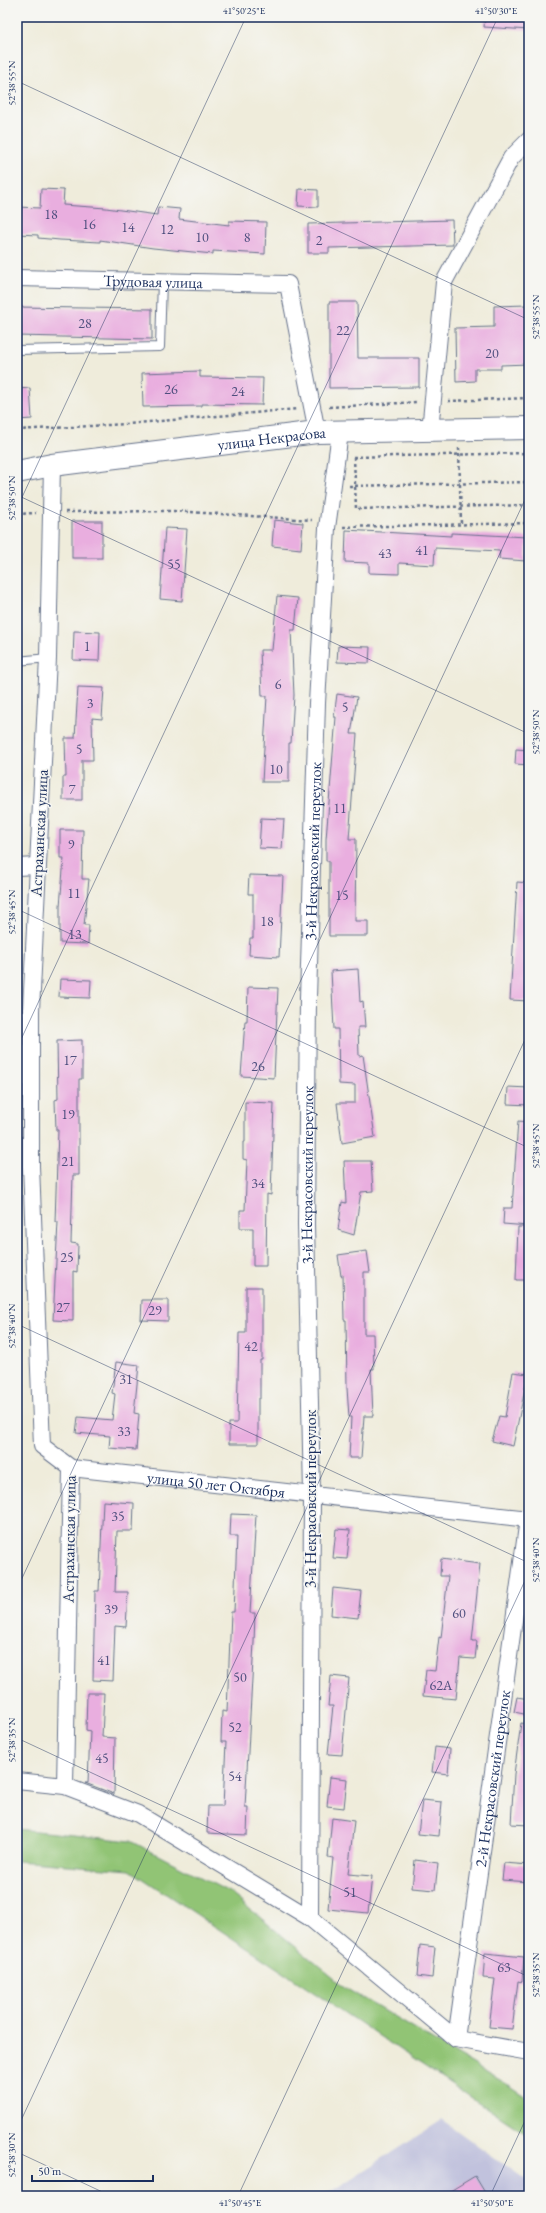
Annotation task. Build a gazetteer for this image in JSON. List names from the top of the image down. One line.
{"streets":{"street":["Трудовая улица","улица Некрасова","Астраханская улица","3-й Некрасовский переулок","улица 50 лет Октября","2-й Некрасовский переулок"]},"crossings":[["улица Некрасова","Астраханская улица"],["улица Некрасова","3-й Некрасовский переулок"],["Астраханская улица","улица 50 лет Октября"],["3-й Некрасовский переулок","улица 50 лет Октября"],["улица 50 лет Октября","2-й Некрасовский переулок"]],"house_numbers":["18","16","14","12","10","8","2","28","22","20","26","24","41","43","55","1","6","3","5","5","10","7","11","9","11","15","18","13","17","26","19","21","34","25","27","29","42","31","33","35","39","60","41","50","62А","52","45","54","51","63"],"scale_bar":"50 m","coordinates":["41°50'25\"E","41°50'30\"E","52°38'55\"N","52°38'50\"N","52°38'45\"N","52°38'40\"N","52°38'35\"N","52°38'30\"N","41°50'45\"E","41°50'50\"E"]}
